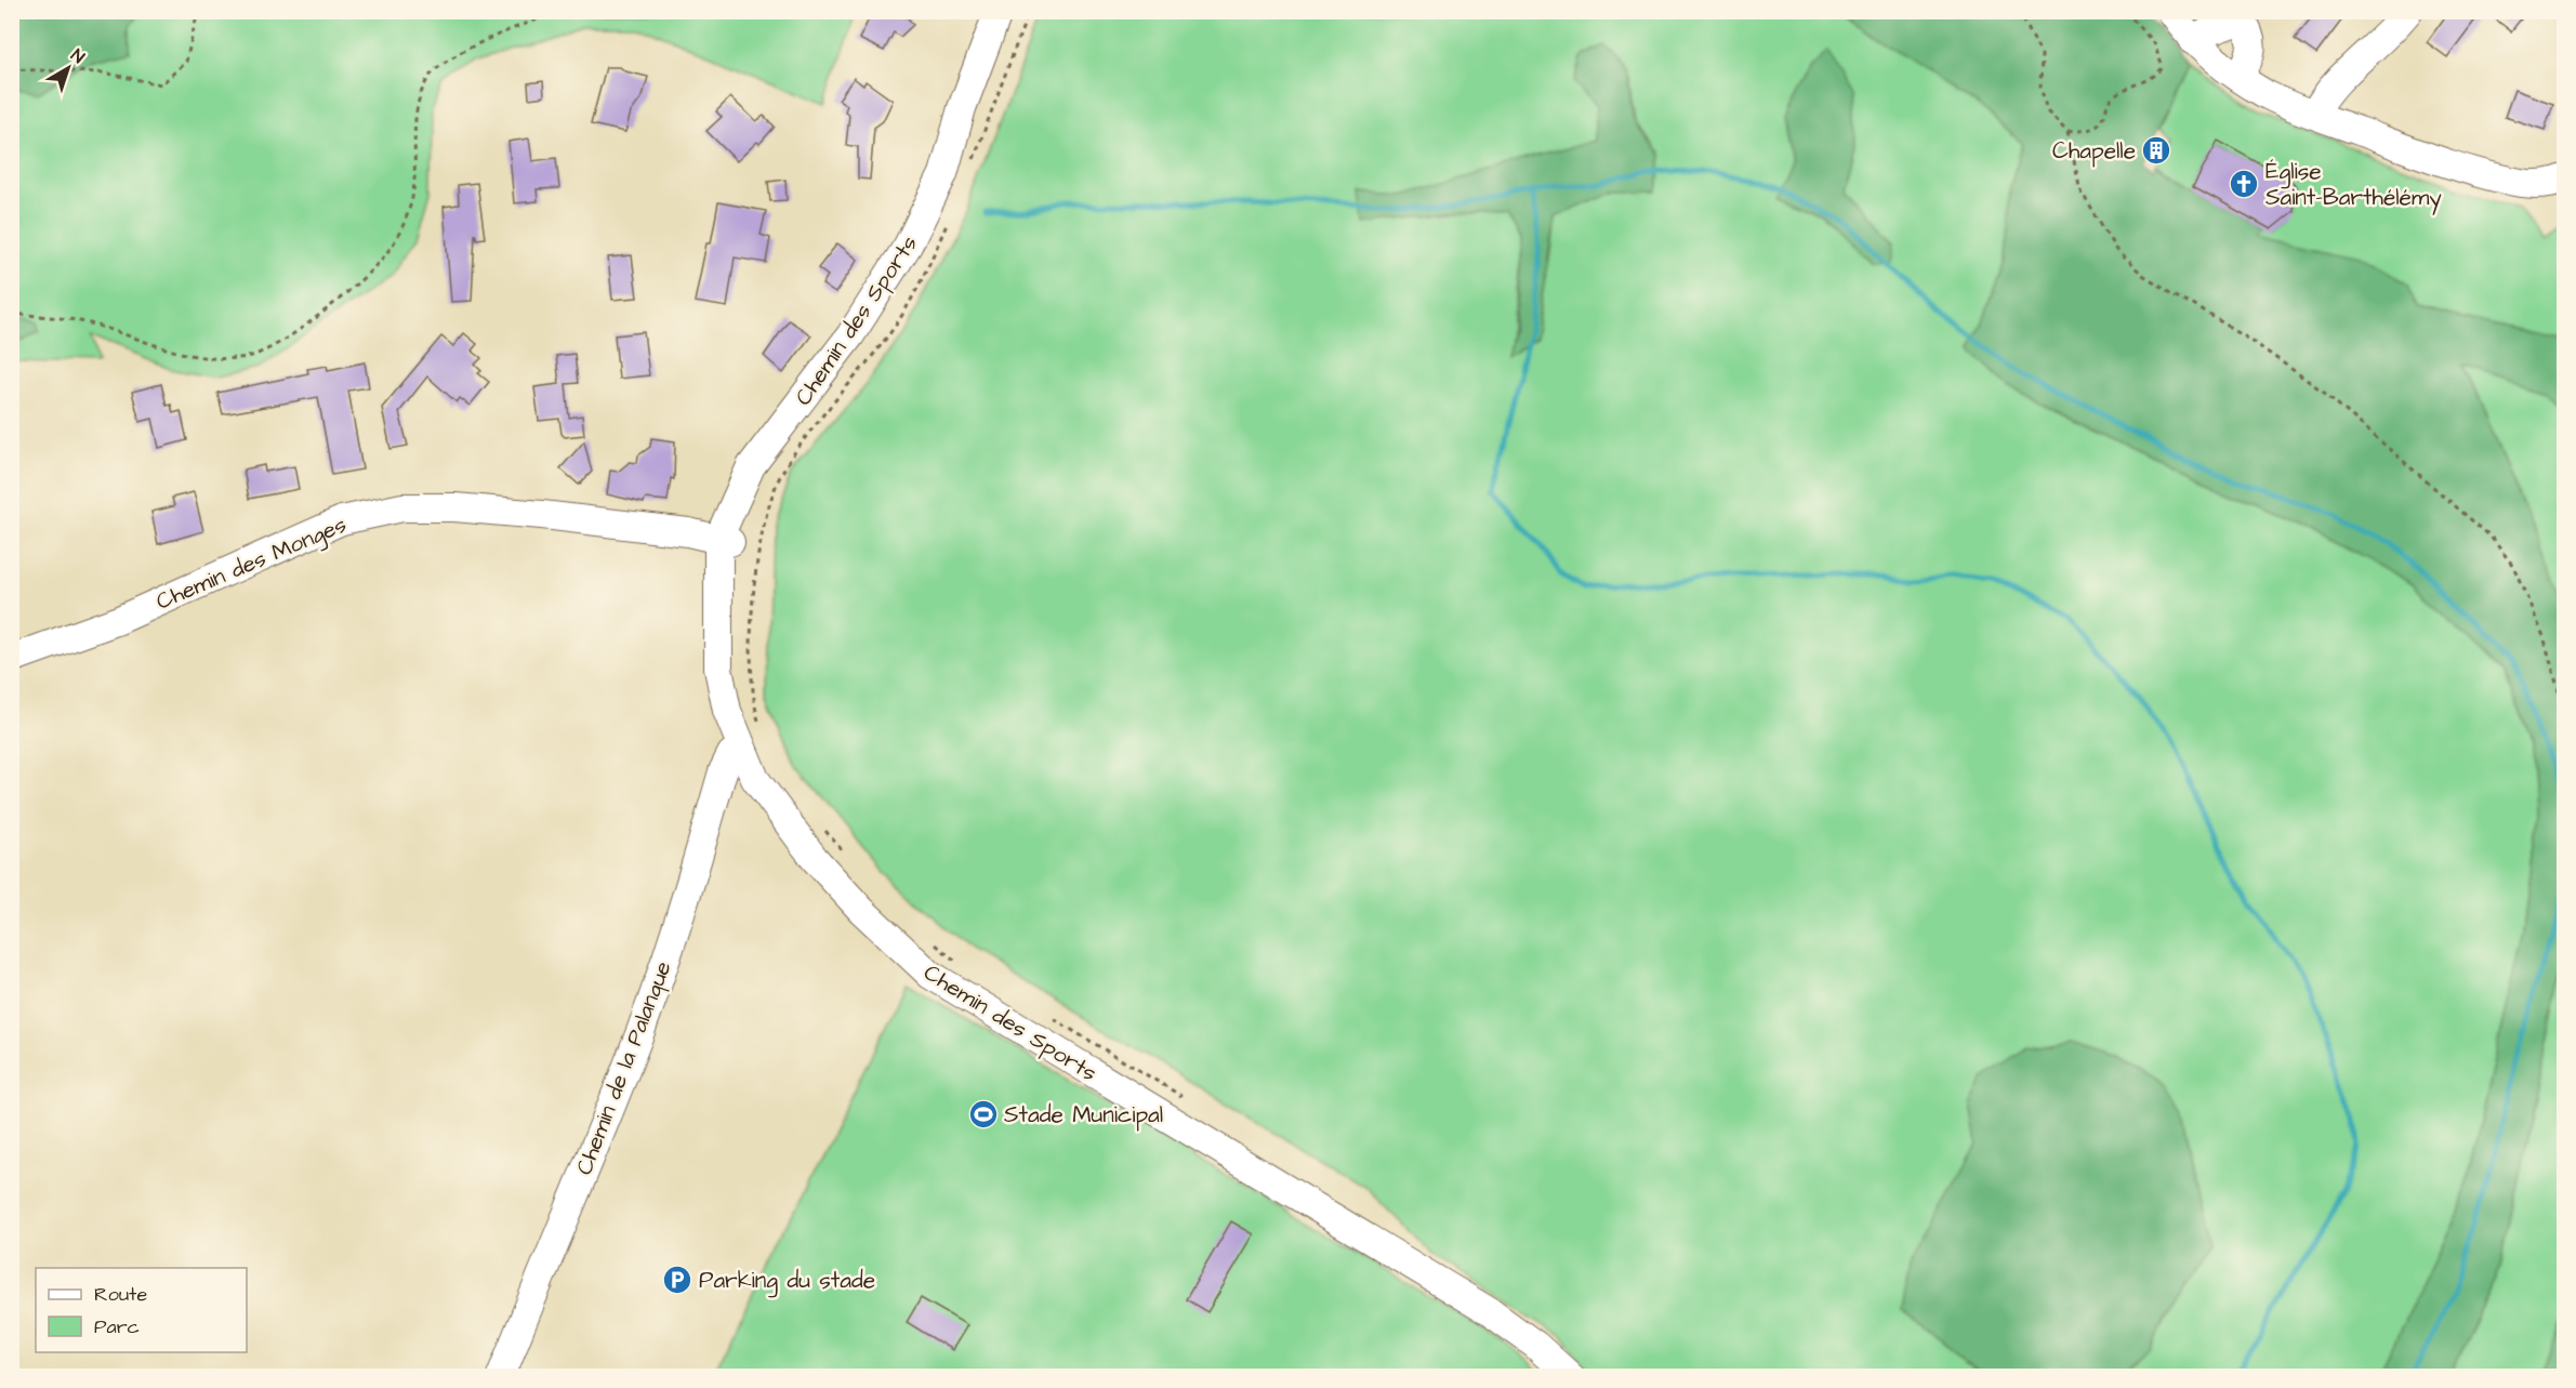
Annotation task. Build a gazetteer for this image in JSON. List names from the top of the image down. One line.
{"streets":{"street":["Chemin des Sports","Chemin des Monges","Chemin de la Palanque"]},"crossings":[["Chemin des Sports","Chemin des Monges"]],"places":{"building":["Chapelle"],"church":["Église Saint-Barthélémy"],"sports":["Stade Municipal"],"parking":["Parking du stade"]},"legend":["Route","Parc"],"north":"top right"}
